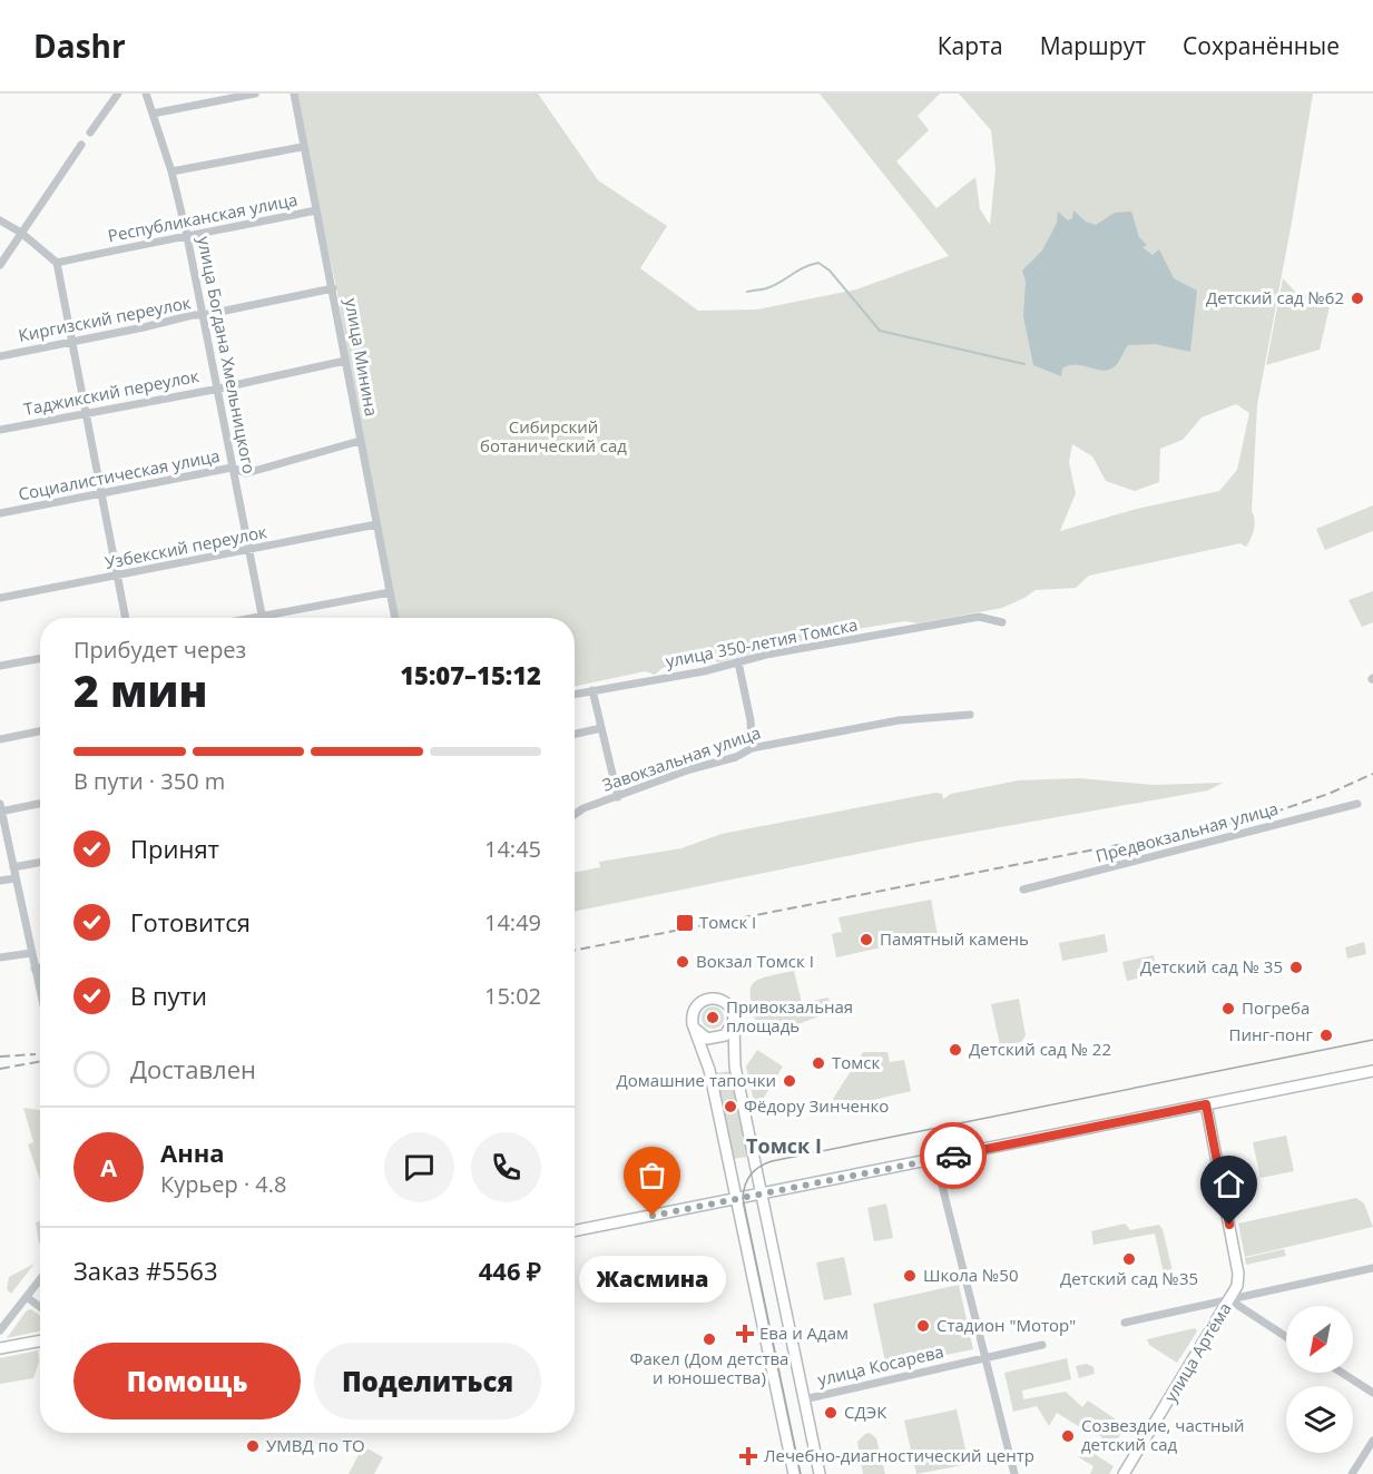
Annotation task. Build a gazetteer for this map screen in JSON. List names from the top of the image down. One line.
{"streets":{"main road":["улица Артёма"],"street":["Республиканская улица","Киргизский переулок","улица Богдана Хмельницкого","улица Минина","Таджикский переулок","Социалистическая улица","Узбекский переулок","улица 350-летия Томска","Завокзальная улица","Предвокзальная улица","улица Косарева"]},"crossings":[["Республиканская улица","улица Богдана Хмельницкого"],["Республиканская улица","улица Минина"],["Киргизский переулок","улица Богдана Хмельницкого"],["Киргизский переулок","улица Минина"],["улица Богдана Хмельницкого","Таджикский переулок"],["улица Богдана Хмельницкого","Социалистическая улица"],["улица Богдана Хмельницкого","Узбекский переулок"],["улица Минина","Таджикский переулок"],["улица Минина","Социалистическая улица"],["улица Минина","Узбекский переулок"]],"districts":["Томск I"],"parks":["Сибирский ботанический сад"],"places":{"other":["Детский сад №62","Памятный камень","Вокзал Томск I","Детский сад № 35","Погреба","Привокзальная площадь","Пинг-понг","Детский сад № 22","Томск","Домашние тапочки","Фёдору Зинченко","Жасмина","Детский сад №35","Школа №50","Стадион \"Мотор\"","Факел (Дом детства и юношества)","СДЭК","Созвездие, частный детский сад","УМВД по ТО"],"transit":["Томск I"],"health":["Ева и Адам","Лечебно-диагностический центр"]},"north":"bottom left","page":{"header":"Dashr","nav":["Карта","Маршрут","Сохранённые"],"heading":["2 мин","Прибудет через","15:07–15:12"],"panel":["Анна","Курьер · 4.8","Заказ #5563","446 ₽"],"bar":"В пути · 350 m","list":[["Принят","14:45"],["Готовится","14:49"],["В пути","15:02"],"Доставлен"],"round":"А","bubble":"Жасмина","buttons":["Помощь","Поделиться"]}}
